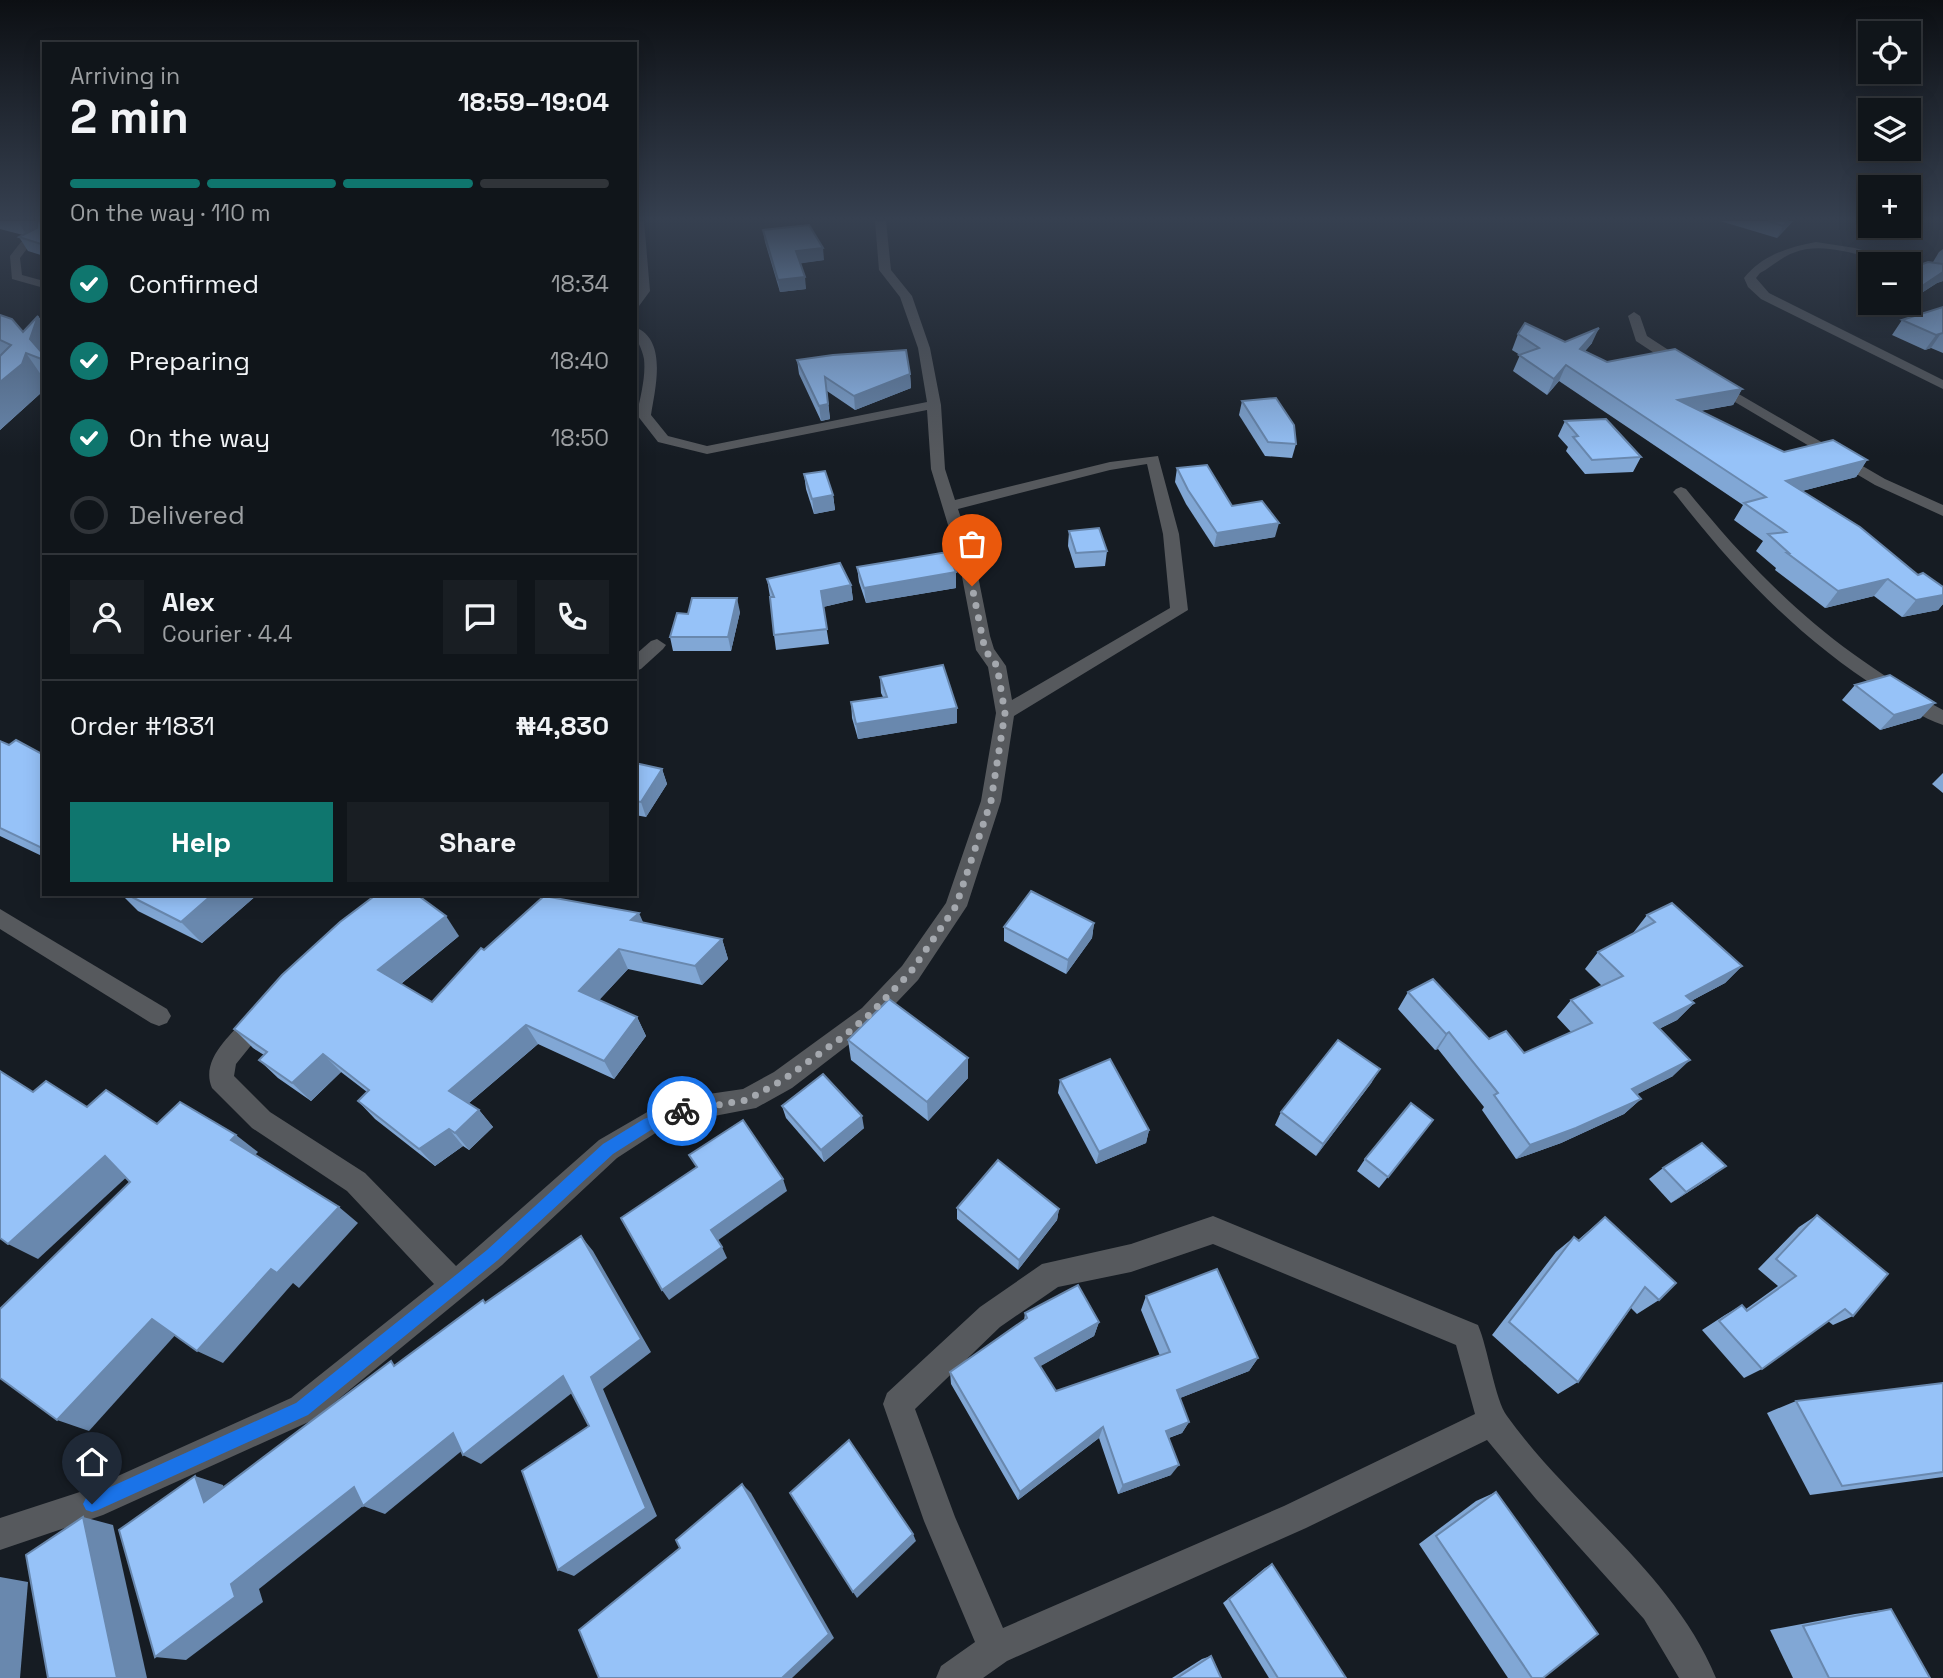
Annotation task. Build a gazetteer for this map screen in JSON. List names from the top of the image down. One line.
{"page":{"map_buttons":["+","−"],"heading":["2 min","Arriving in","18:59–19:04"],"panel":["Alex","Courier · 4.4","Order #1831","₦4,830"],"bar":"On the way · 110 m","list":[["Confirmed","18:34"],["Preparing","18:40"],["On the way","18:50"],"Delivered"],"buttons":["Help","Share"]}}
